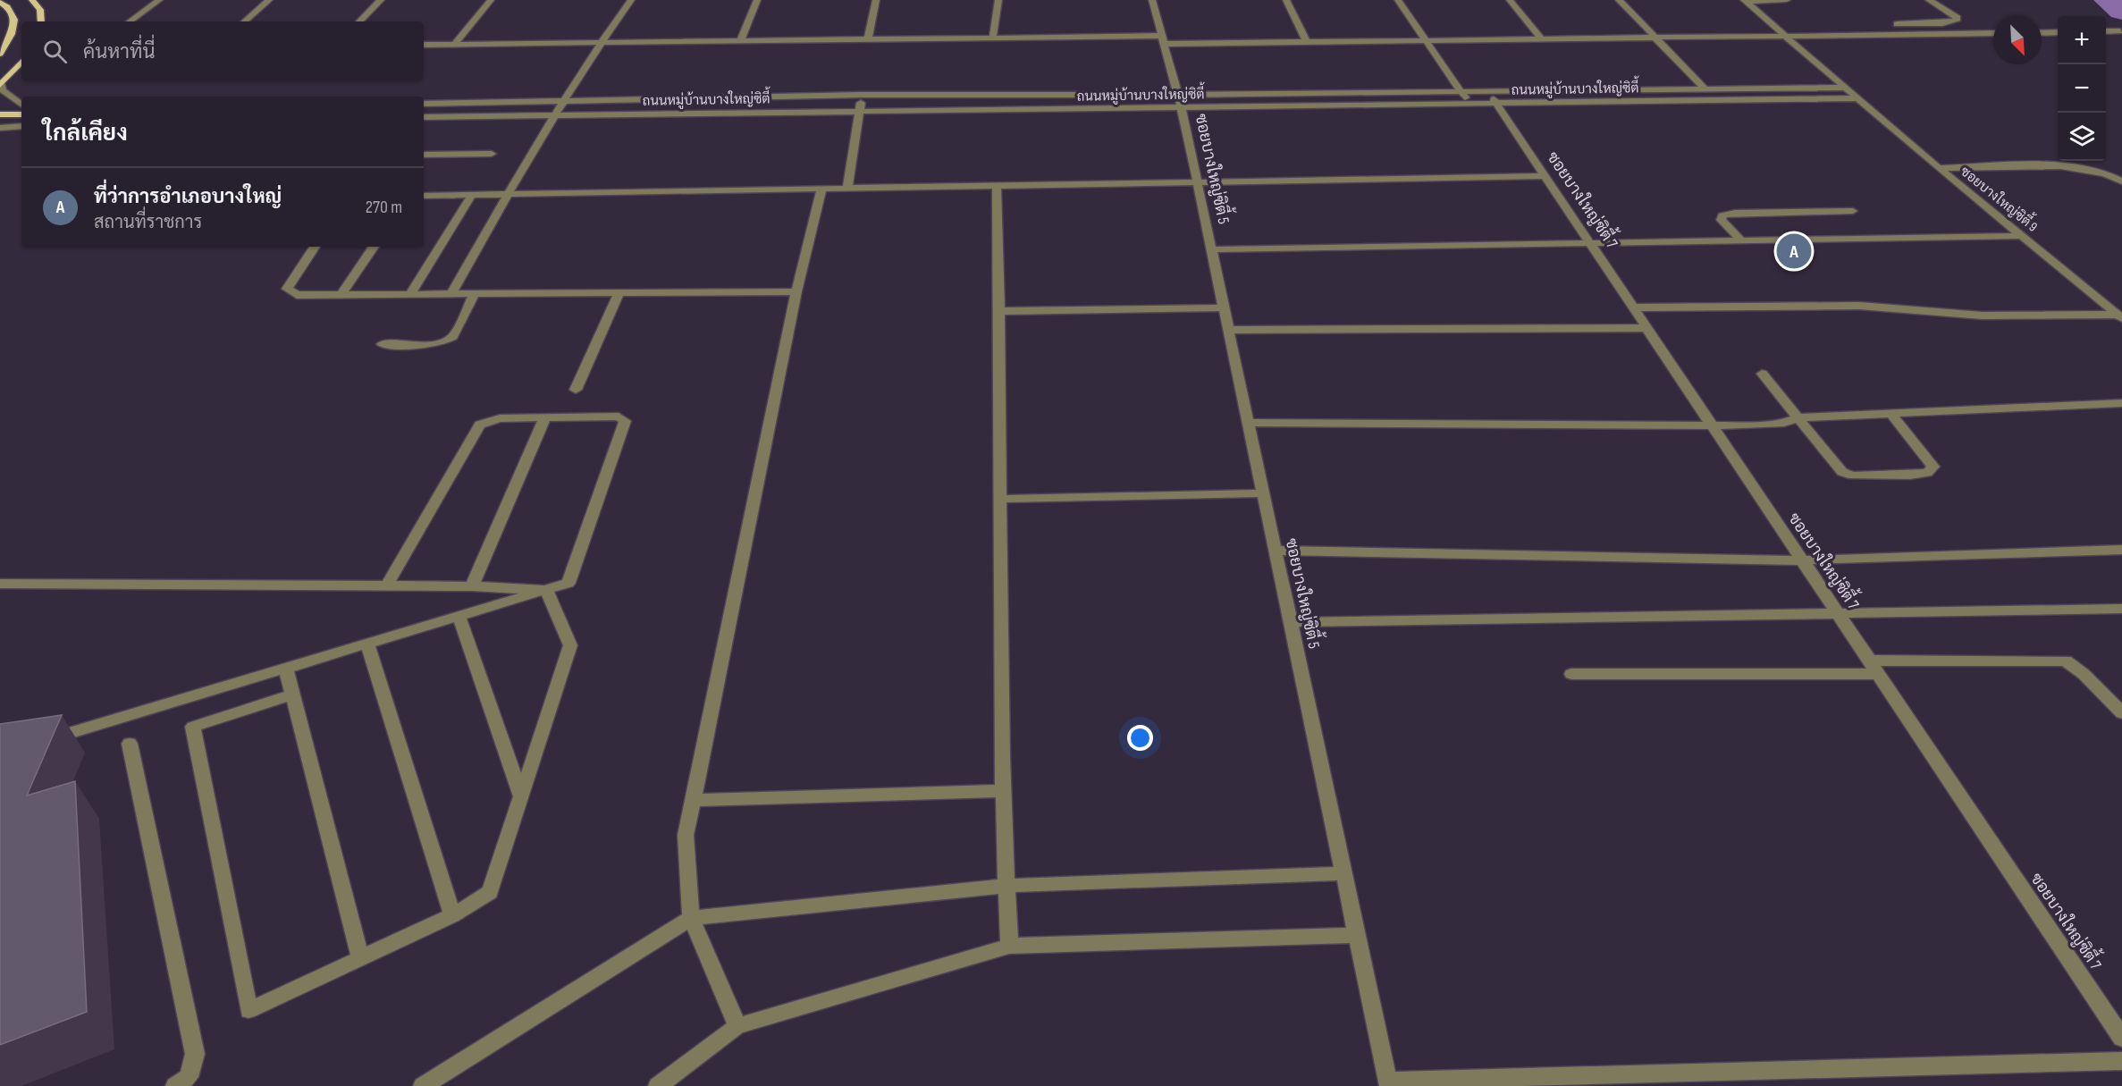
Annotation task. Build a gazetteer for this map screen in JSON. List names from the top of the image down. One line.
{"streets":{"street":["ถนนหมู่บ้านบางใหญ่ซิตี้","ซอยบางใหญ่ซิตี้ 5","ซอยบางใหญ่ซิตี้ 9","ซอยบางใหญ่ซิตี้ 7"]},"crossings":[["ถนนหมู่บ้านบางใหญ่ซิตี้","ซอยบางใหญ่ซิตี้ 5"],["ถนนหมู่บ้านบางใหญ่ซิตี้","ซอยบางใหญ่ซิตี้ 9"],["ถนนหมู่บ้านบางใหญ่ซิตี้","ซอยบางใหญ่ซิตี้ 7"]],"north":"bottom right","page":{"map_buttons":["+","−"],"search":"ค้นหาที่นี่","heading":"ใกล้เคียง","list":[{"mark":"A","name":"ที่ว่าการอำเภอบางใหญ่","note":"สถานที่ราชการ","value":"270 m"}],"pins":"A"}}
